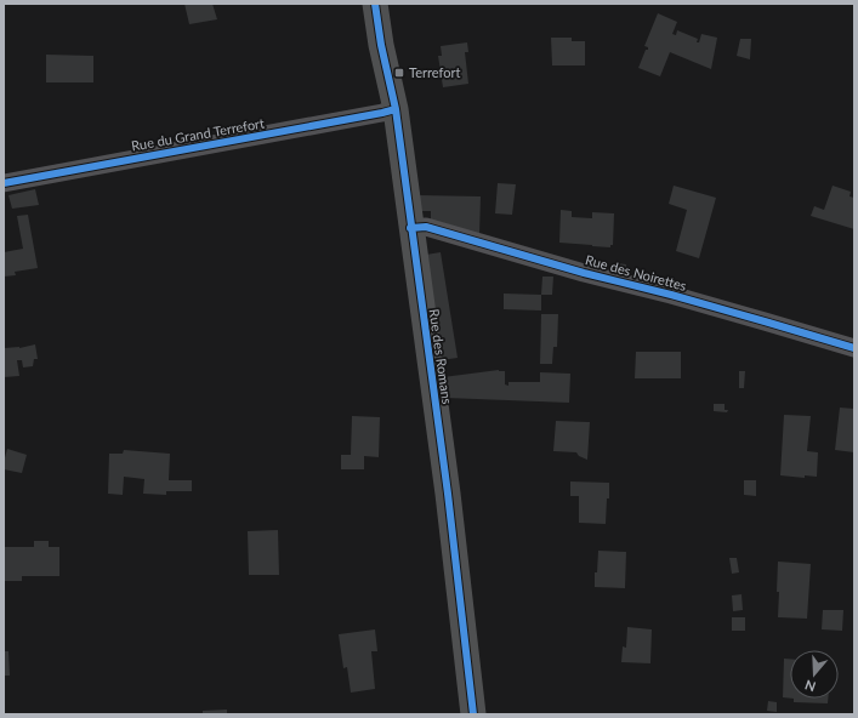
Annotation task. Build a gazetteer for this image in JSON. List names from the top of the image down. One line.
{"streets":{"street":["Rue du Grand Terrefort","Rue des Noirettes","Rue des Romans"]},"crossings":[["Rue du Grand Terrefort","Rue des Romans"],["Rue des Noirettes","Rue des Romans"]],"places":{"transit":["Terrefort"]},"north":"bottom"}
